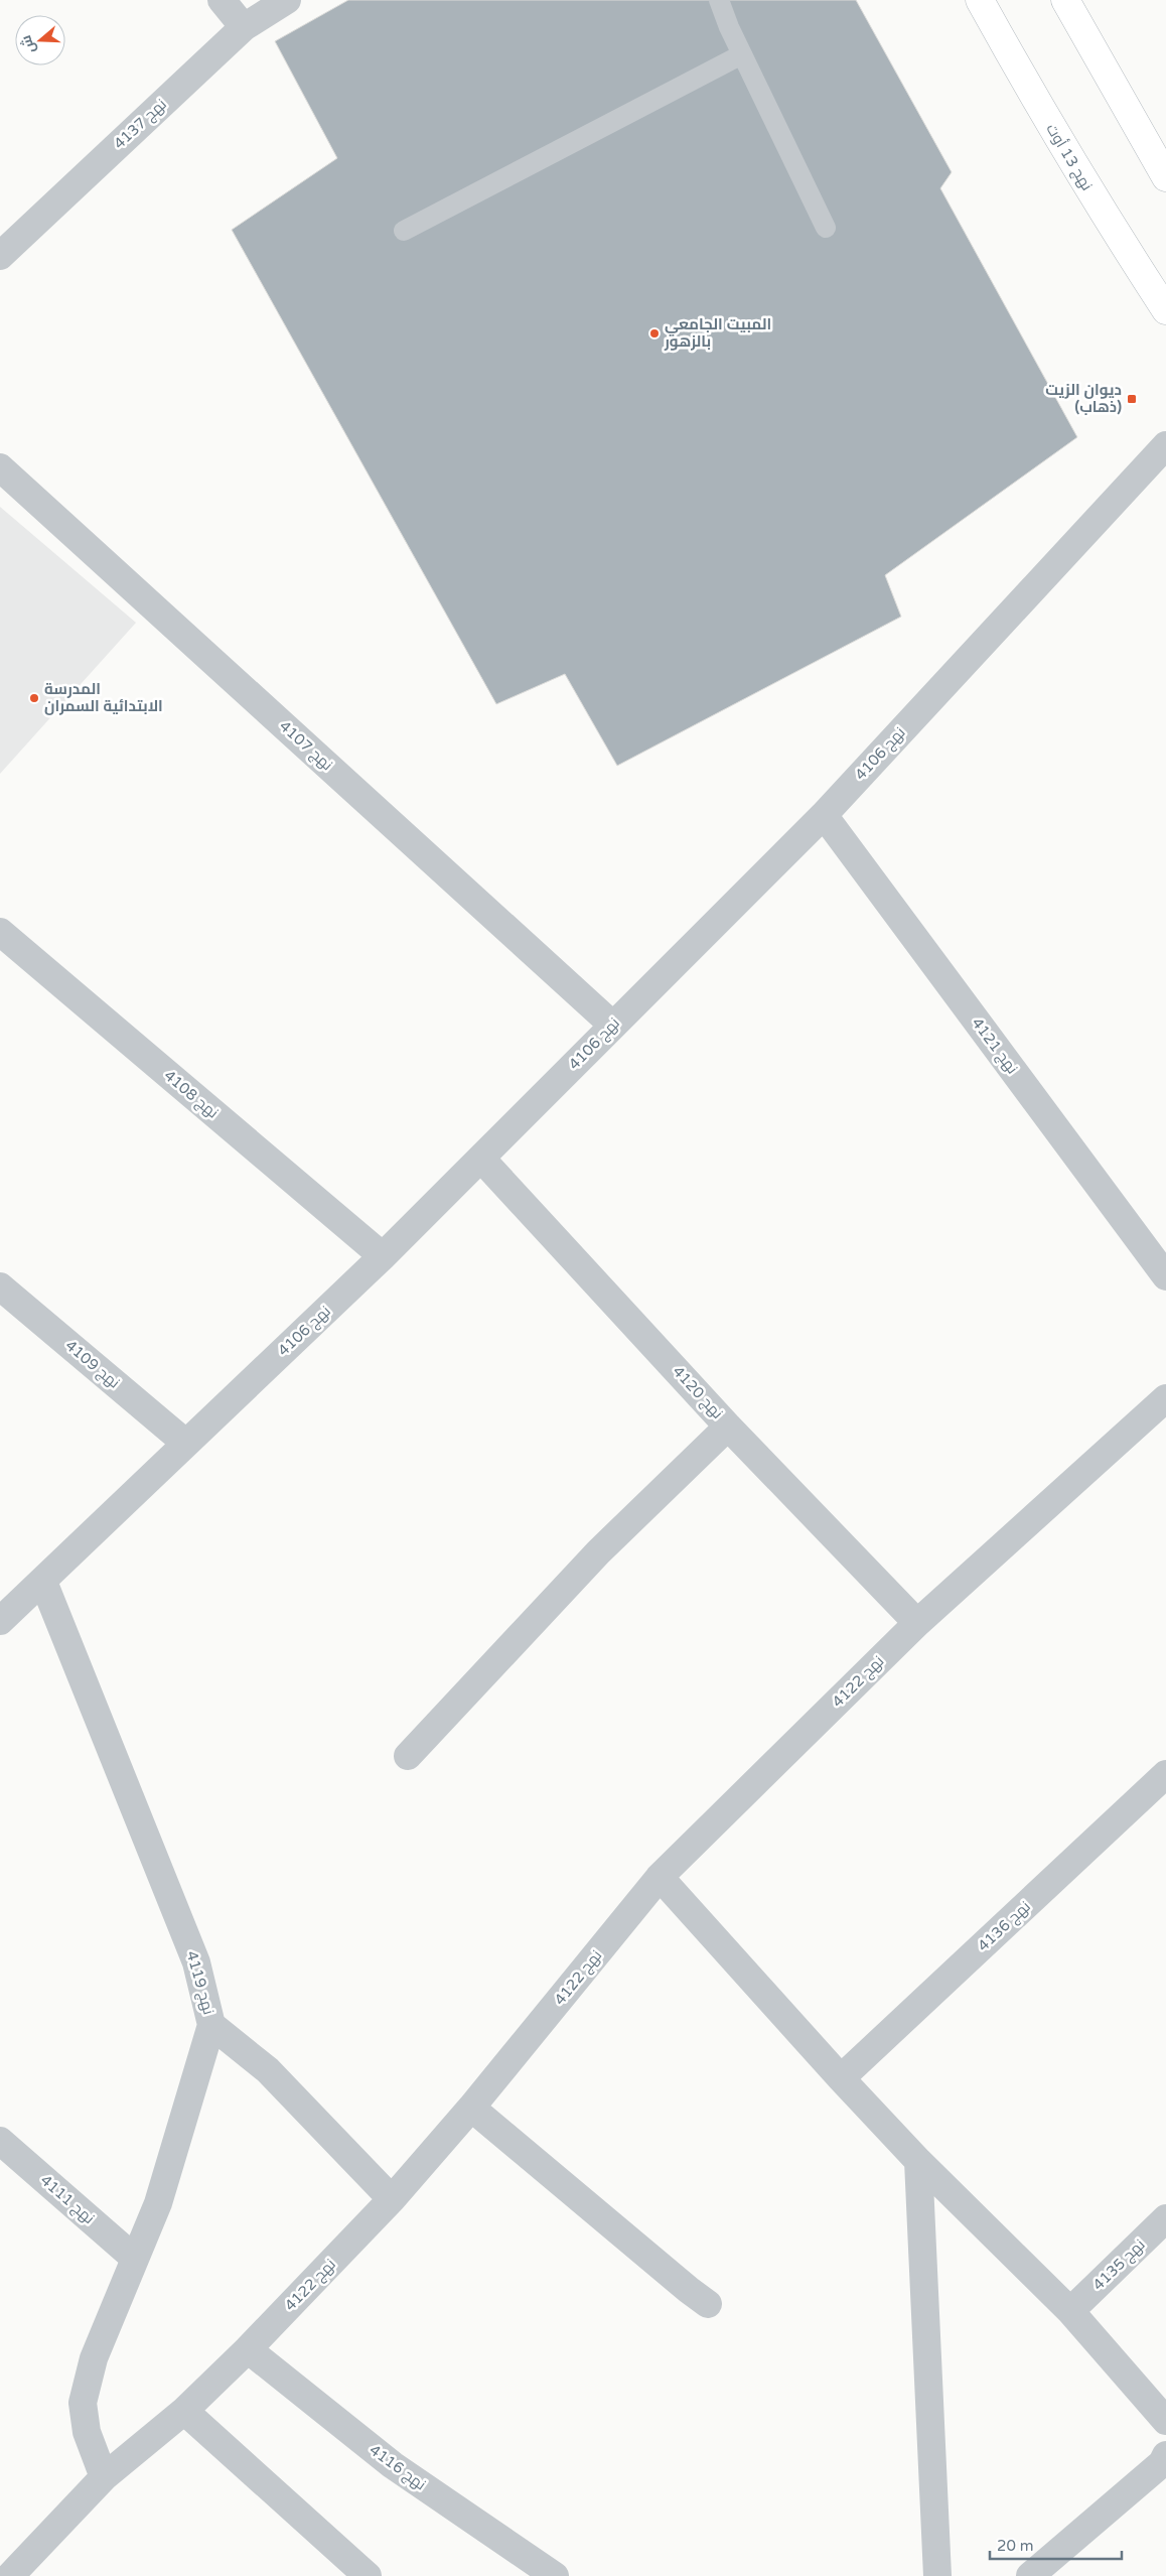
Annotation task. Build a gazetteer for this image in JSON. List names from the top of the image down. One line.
{"streets":{"main road":["نهج 13 أوت"],"street":["نهج 4137","نهج 4107","نهج 4106","نهج 4121","نهج 4108","نهج 4109","نهج 4120","نهج 4122","نهج 4136","نهج 4119","نهج 4111","نهج 4135","نهج 4116"]},"crossings":[["نهج 4107","نهج 4106"],["نهج 4106","نهج 4121"],["نهج 4106","نهج 4108"],["نهج 4106","نهج 4109"],["نهج 4106","نهج 4120"],["نهج 4106","نهج 4119"],["نهج 4120","نهج 4122"],["نهج 4122","نهج 4119"],["نهج 4122","نهج 4116"],["نهج 4119","نهج 4111"]],"places":{"other":["المبيت الجامعي بالزهور","المدرسة الابتدائية السمران"],"transit":["ديوان الزيت (ذهاب)"]},"scale_bar":"20 m","north":"left"}
